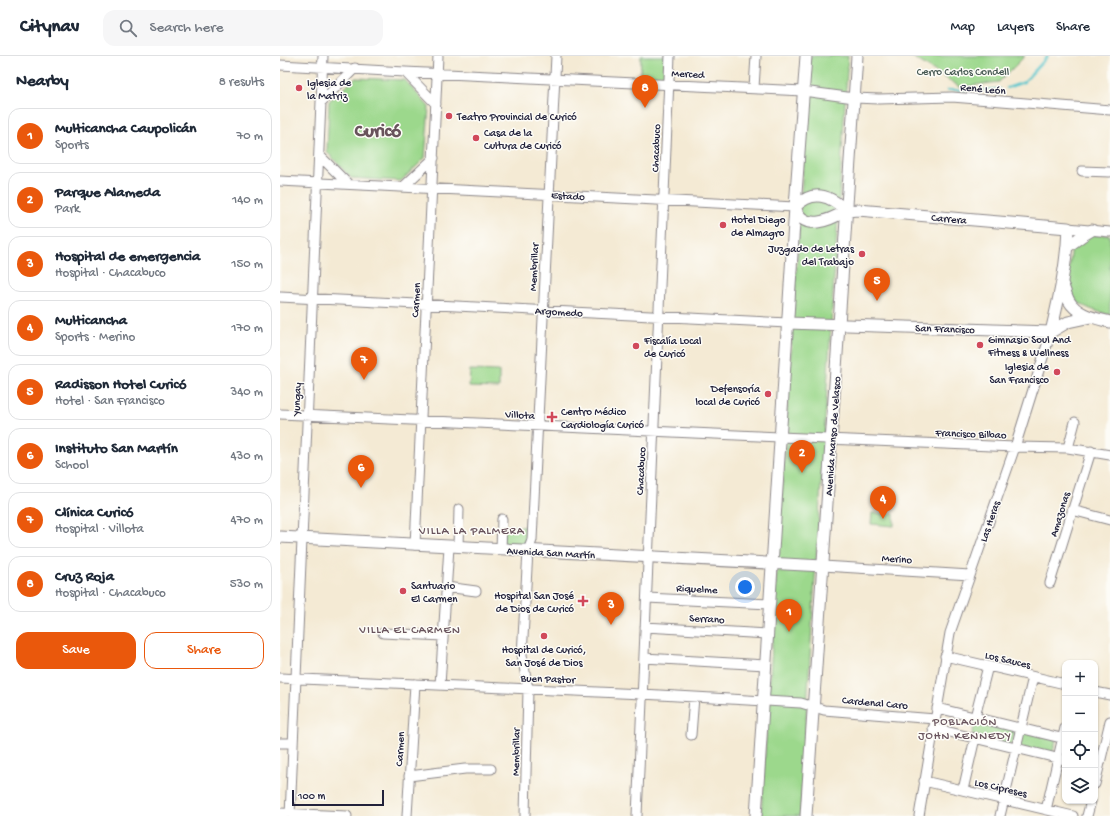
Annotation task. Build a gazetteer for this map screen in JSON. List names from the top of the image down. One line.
{"streets":{"main road":["Carrera","Argomedo","San Francisco","Avenida Manso de Velasco","Las Heras","Avenida San Martín"],"street":["Merced","René León","Chacabuco","Estado","Membrillar","Carmen","Yungay","Villota","Francisco Bilbao","Amazonas","Merino","Riquelme","Serrano","Los Sauces","Buen Pastor","Cardenal Caro","Los Cipreses"]},"crossings":[["Merced","René León"],["Merced","Chacabuco"],["Merced","Estado"],["Merced","Membrillar"],["Merced","Carmen"],["Merced","Yungay"],["Merced","Avenida Manso de Velasco"],["René León","Avenida Manso de Velasco"],["Chacabuco","Estado"],["Chacabuco","Argomedo"],["Chacabuco","Villota"],["Chacabuco","Avenida San Martín"],["Chacabuco","Riquelme"],["Chacabuco","Serrano"],["Chacabuco","Buen Pastor"],["Estado","Membrillar"],["Estado","Carmen"],["Estado","Yungay"],["Carrera","Avenida Manso de Velasco"],["Carrera","Las Heras"],["Membrillar","Argomedo"],["Membrillar","Villota"],["Membrillar","Avenida San Martín"],["Membrillar","Buen Pastor"],["Carmen","Argomedo"],["Carmen","Yungay"],["Carmen","Villota"],["Carmen","Avenida San Martín"],["Carmen","Buen Pastor"],["Argomedo","San Francisco"],["Argomedo","Yungay"],["Argomedo","Avenida Manso de Velasco"],["San Francisco","Avenida Manso de Velasco"],["San Francisco","Las Heras"],["Yungay","Villota"],["Yungay","Avenida San Martín"],["Yungay","Buen Pastor"],["Villota","Francisco Bilbao"],["Villota","Avenida Manso de Velasco"],["Francisco Bilbao","Avenida Manso de Velasco"],["Francisco Bilbao","Amazonas"],["Francisco Bilbao","Las Heras"],["Avenida Manso de Velasco","Avenida San Martín"],["Avenida Manso de Velasco","Merino"],["Avenida Manso de Velasco","Buen Pastor"],["Avenida Manso de Velasco","Cardenal Caro"],["Las Heras","Merino"],["Las Heras","Los Sauces"],["Las Heras","Cardenal Caro"],["Las Heras","Los Cipreses"],["Avenida San Martín","Merino"],["Buen Pastor","Cardenal Caro"]],"districts":["Curicó","VILLA LA PALMERA","VILLA EL CARMEN","POBLACIÓN JOHN KENNEDY"],"parks":["Cerro Carlos Condell"],"places":{"other":["Iglesia de la Matriz","Teatro Provincial de Curicó","Casa de la Cultura de Curicó","Hotel Diego de Almagro","Juzgado de Letras del Trabajo","Gimnasio Soul And Fitness & Wellness","Fiscalía Local de Curicó","Iglesia de San Francisco","Defensoría local de Curicó","Santuario El Carmen","Hospital de Curicó, San José de Dios"],"health":["Centro Médico Cardiología Curicó","Hospital San José de Dios de Curicó"]},"scale_bar":"100 m","page":{"header":"Citynav","search":"Search here","nav":["Map","Layers","Share"],"heading":["Nearby","8 results"],"pins":["8","5","7","2","6","4","3","1"],"list":[{"mark":"1","name":"Multicancha Caupolicán","note":"Sports","value":"70 m"},{"mark":"2","name":"Parque Alameda","note":"Park","value":"140 m"},{"mark":"3","name":"Hospital de emergencia","note":"Hospital · Chacabuco","value":"150 m"},{"mark":"4","name":"Multicancha","note":"Sports · Merino","value":"170 m"},{"mark":"5","name":"Radisson Hotel Curicó","note":"Hotel · San Francisco","value":"340 m"},{"mark":"6","name":"Instituto San Martín","note":"School","value":"430 m"},{"mark":"7","name":"Clínica Curicó","note":"Hospital · Villota","value":"470 m"},{"mark":"8","name":"Cruz Roja","note":"Hospital · Chacabuco","value":"530 m"}],"buttons":["Save","Share"],"map_buttons":["+","−"],"scale":"100 m"}}
